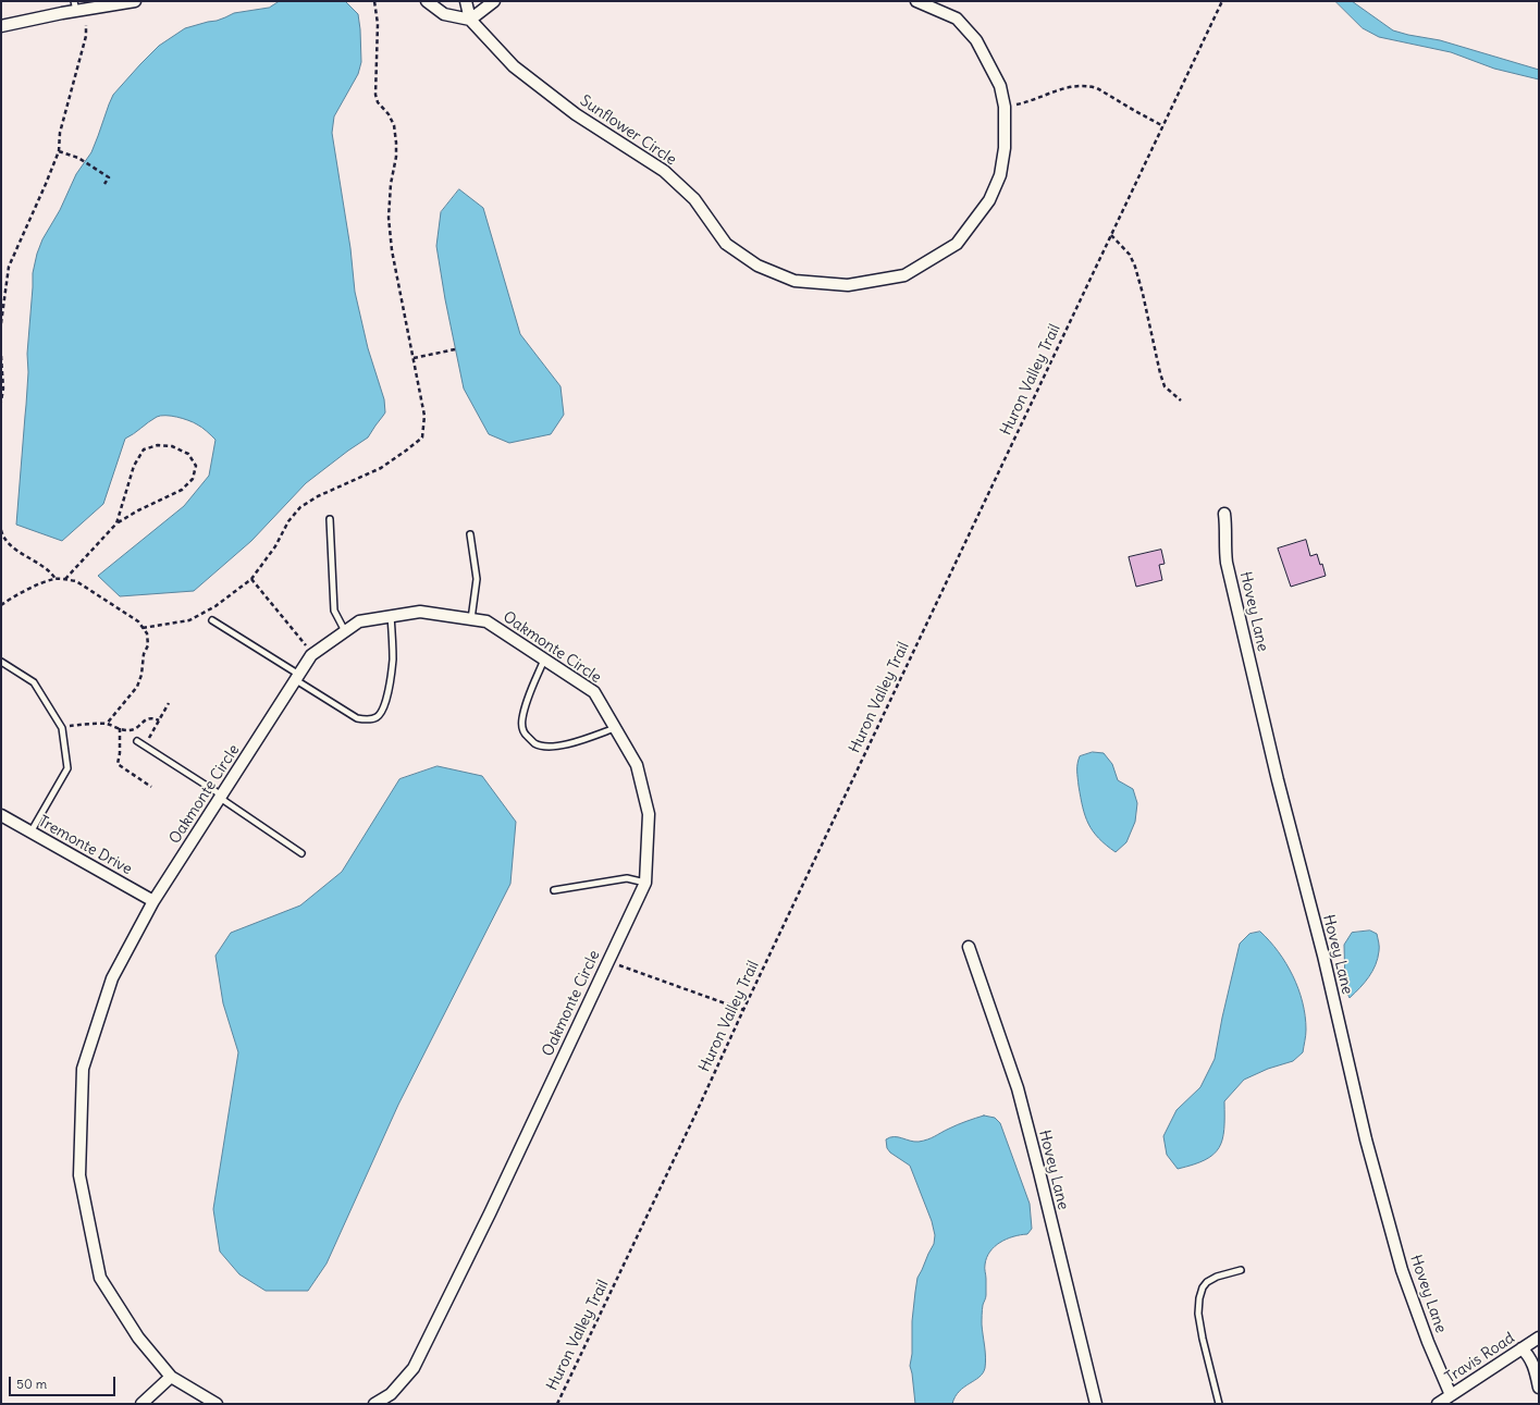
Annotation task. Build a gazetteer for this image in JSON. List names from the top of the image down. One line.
{"streets":{"street":["Sunflower Circle","Hovey Lane","Oakmonte Circle","Tremonte Drive","Travis Road"],"path":["Huron Valley Trail"]},"crossings":[["Hovey Lane","Travis Road"],["Oakmonte Circle","Tremonte Drive"]],"scale_bar":"50 m"}
